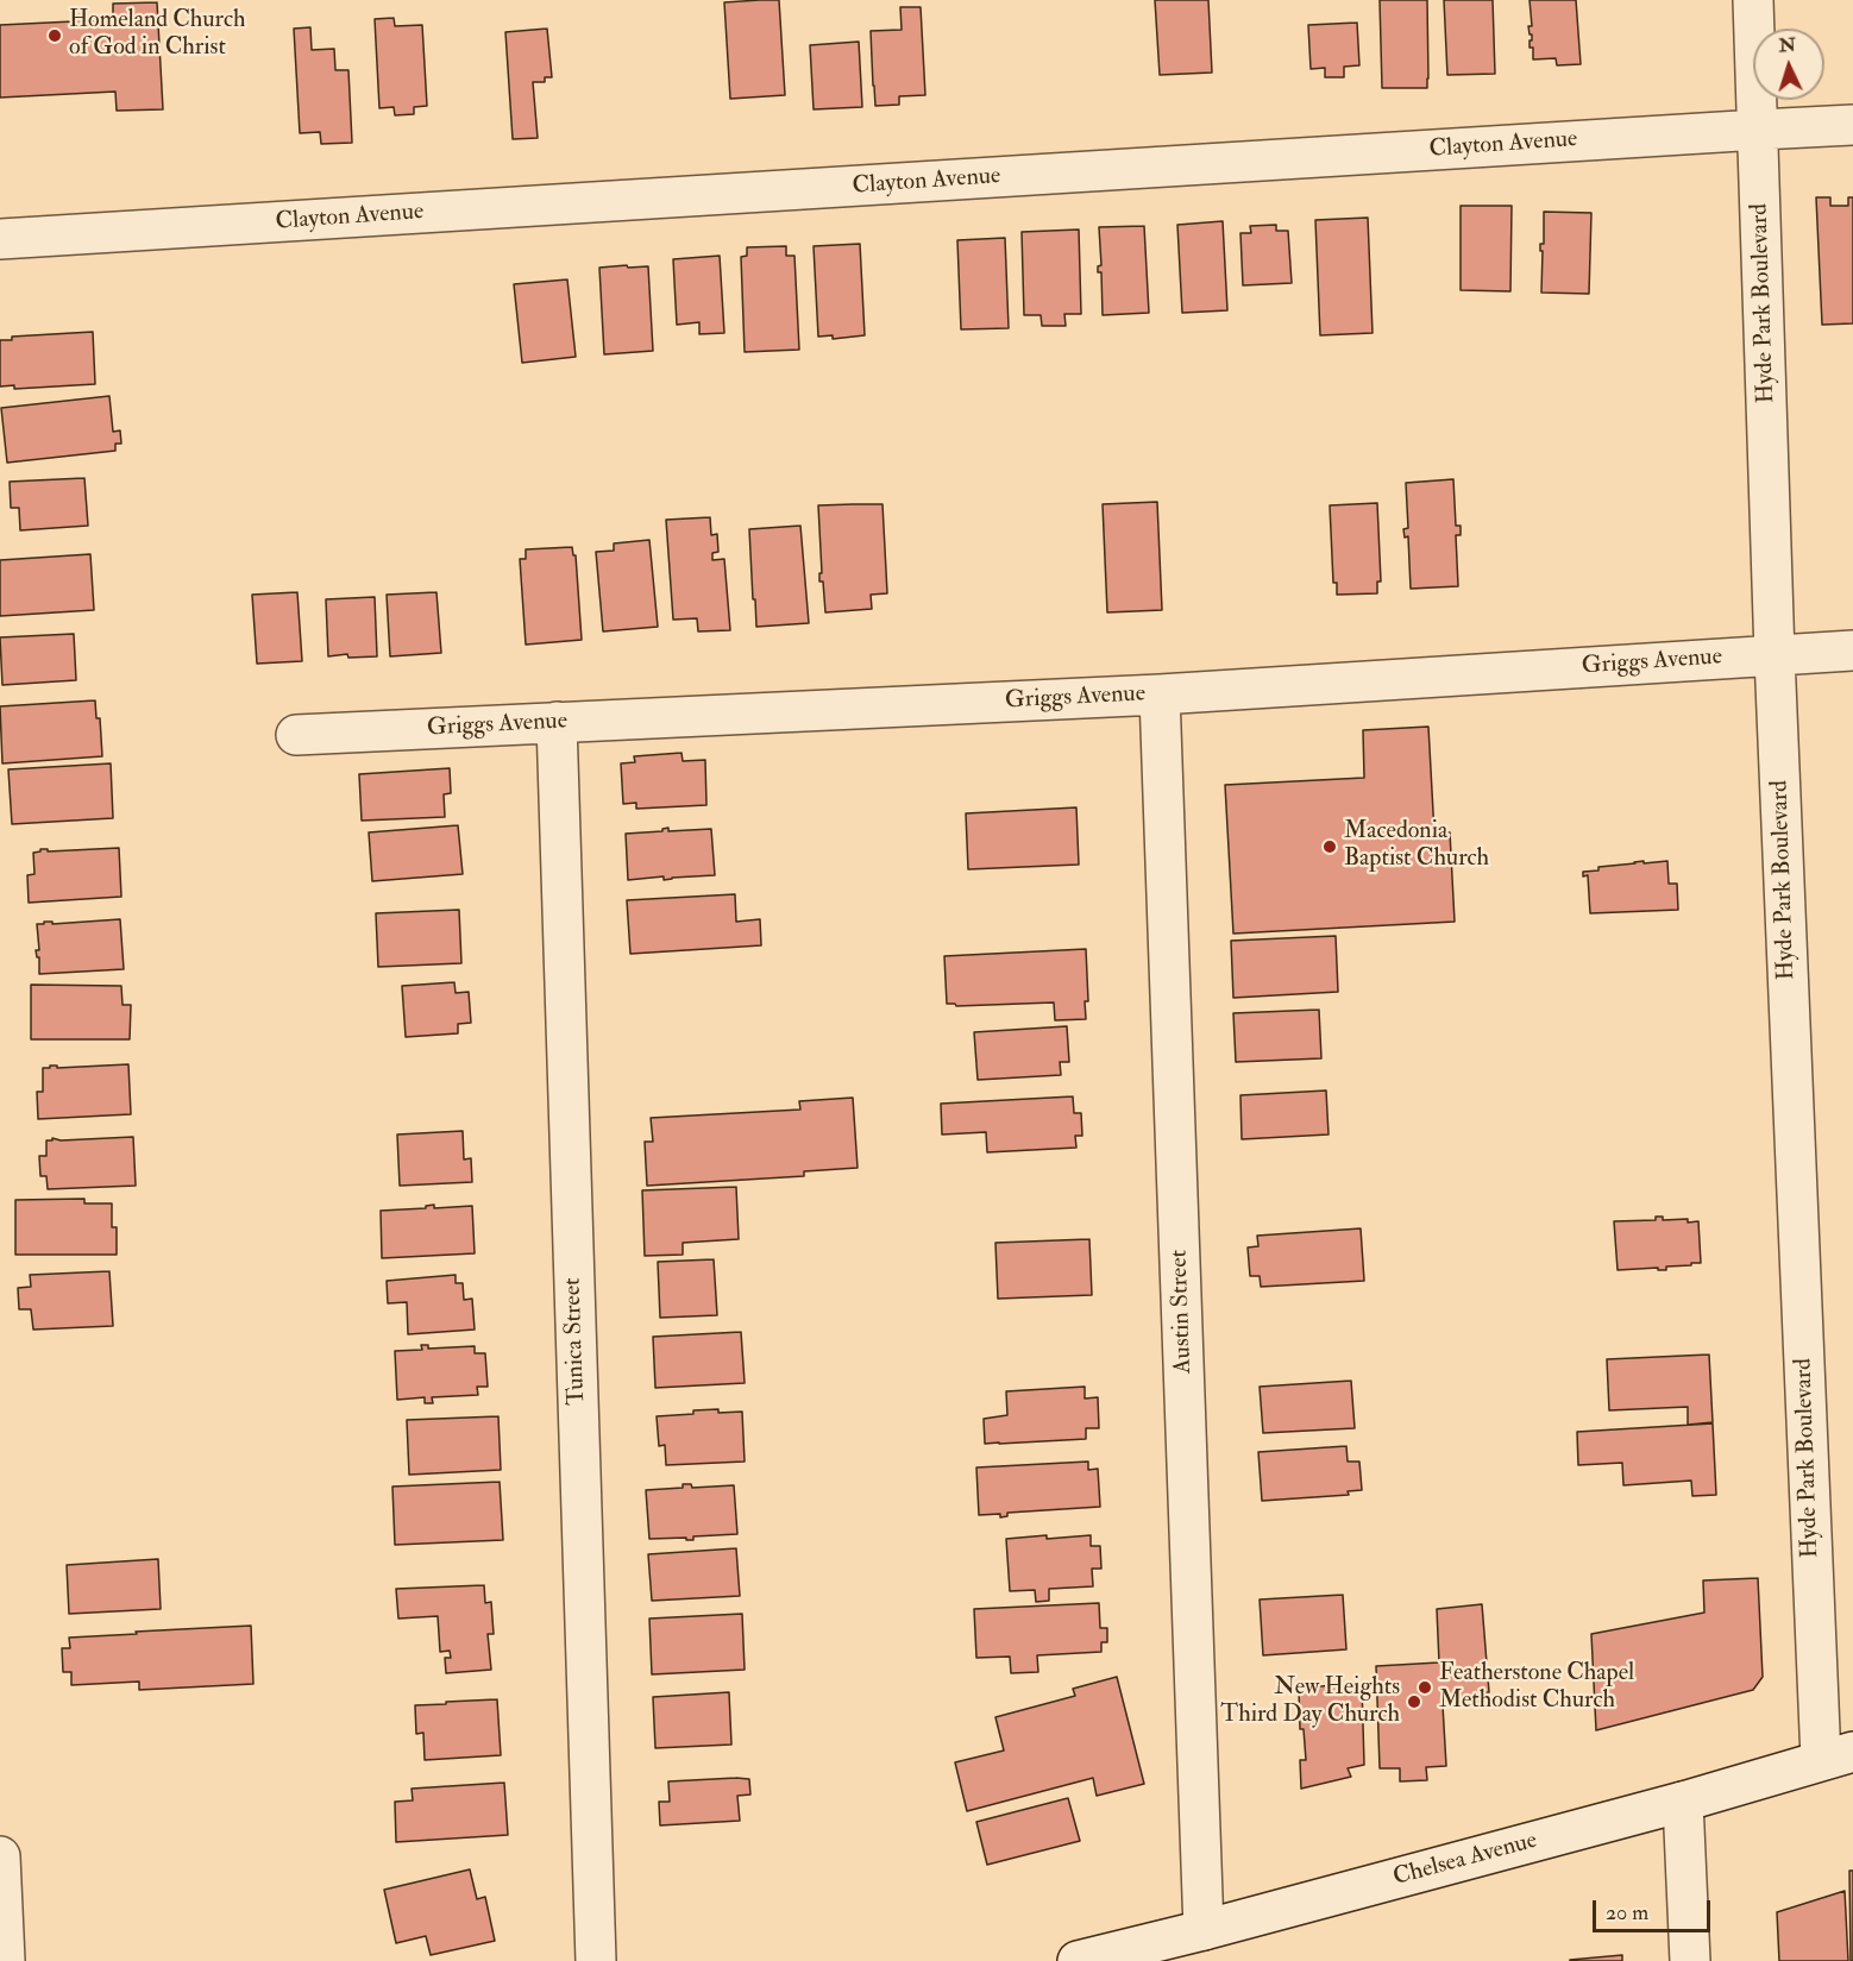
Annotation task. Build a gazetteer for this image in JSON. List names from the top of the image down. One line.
{"streets":{"street":["Clayton Avenue","Hyde Park Boulevard","Griggs Avenue","Austin Street","Tunica Street","Chelsea Avenue"]},"crossings":[["Clayton Avenue","Hyde Park Boulevard"],["Hyde Park Boulevard","Griggs Avenue"],["Hyde Park Boulevard","Chelsea Avenue"],["Griggs Avenue","Austin Street"],["Griggs Avenue","Tunica Street"],["Austin Street","Chelsea Avenue"]],"places":["Homeland Church of God in Christ","Macedonia Baptist Church","Featherstone Chapel Methodist Church","New Heights Third Day Church"],"scale_bar":"20 m","north":"top"}
